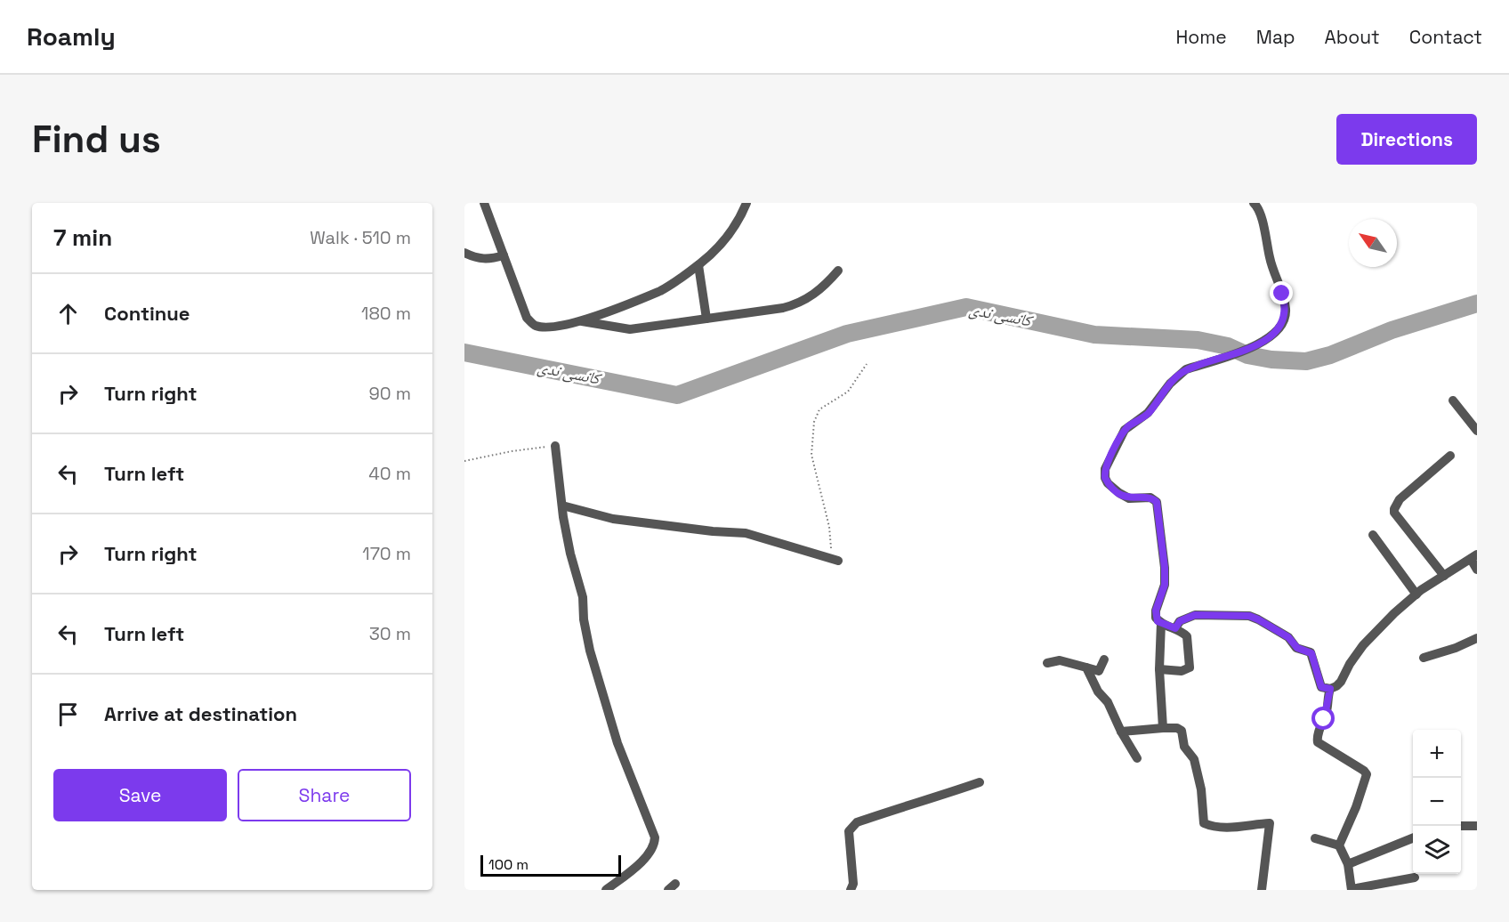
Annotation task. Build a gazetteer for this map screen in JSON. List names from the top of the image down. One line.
{"water":["کانسی ندی"],"scale_bar":"100 m","north":"top left","page":{"header":"Roamly","nav":["Home","Map","About","Contact"],"buttons":["Directions",["Save","Share"]],"title":"Find us","heading":["7 min","Walk · 510 m"],"list":[["Continue","180 m"],["Turn right","90 m"],["Turn left","40 m"],["Turn right","170 m"],["Turn left","30 m"],"Arrive at destination"],"map_buttons":["+","−"],"scale":"100 m"}}
